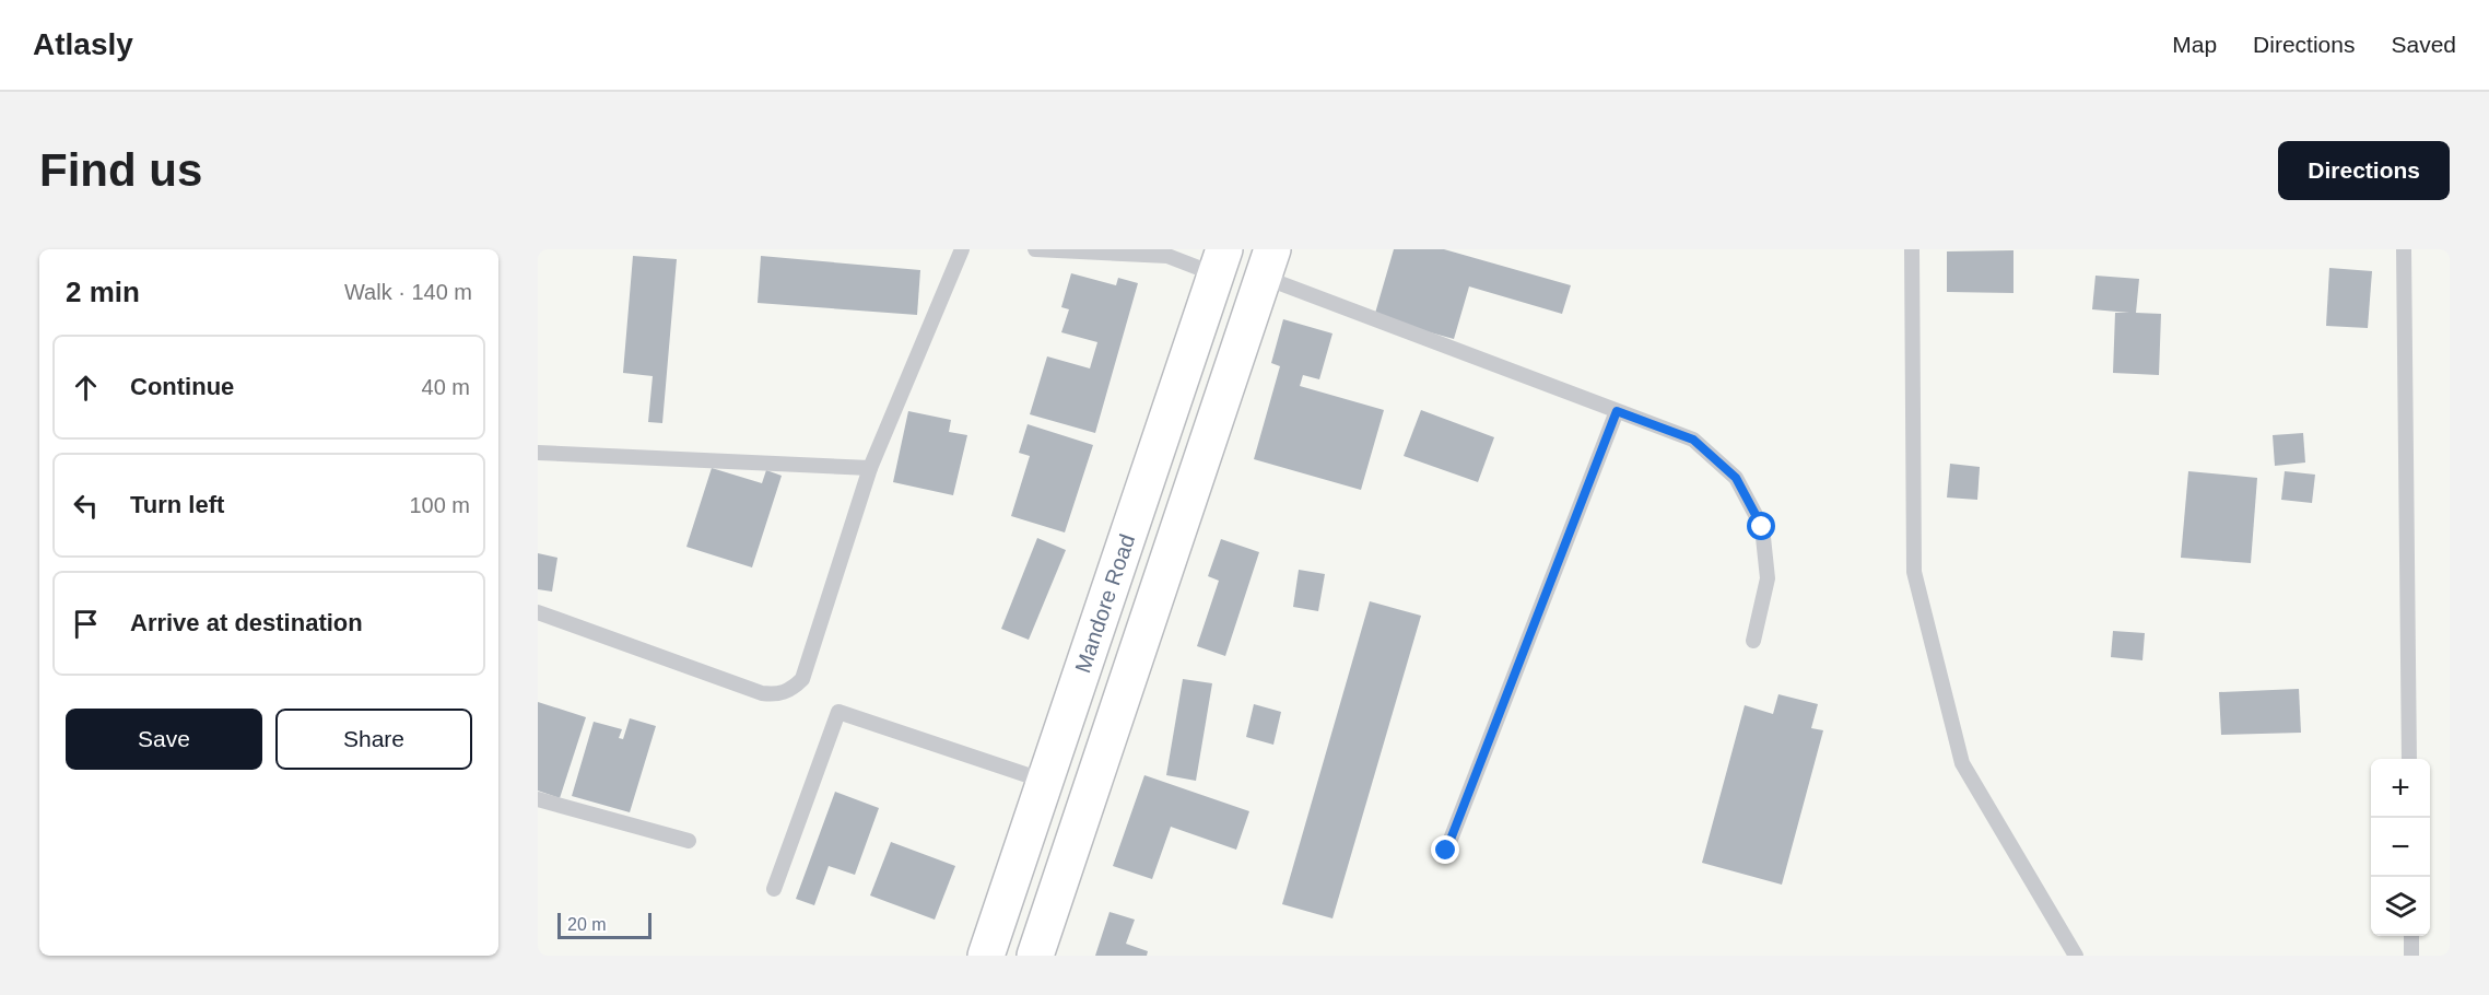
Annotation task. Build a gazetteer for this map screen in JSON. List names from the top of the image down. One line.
{"streets":{"highway":["Mandore Road"]},"scale_bar":"20 m","page":{"header":"Atlasly","nav":["Map","Directions","Saved"],"buttons":["Directions",["Save","Share"]],"title":"Find us","heading":["2 min","Walk · 140 m"],"list":[["Continue","40 m"],["Turn left","100 m"],"Arrive at destination"],"map_buttons":["+","−"],"scale":"20 m"}}
